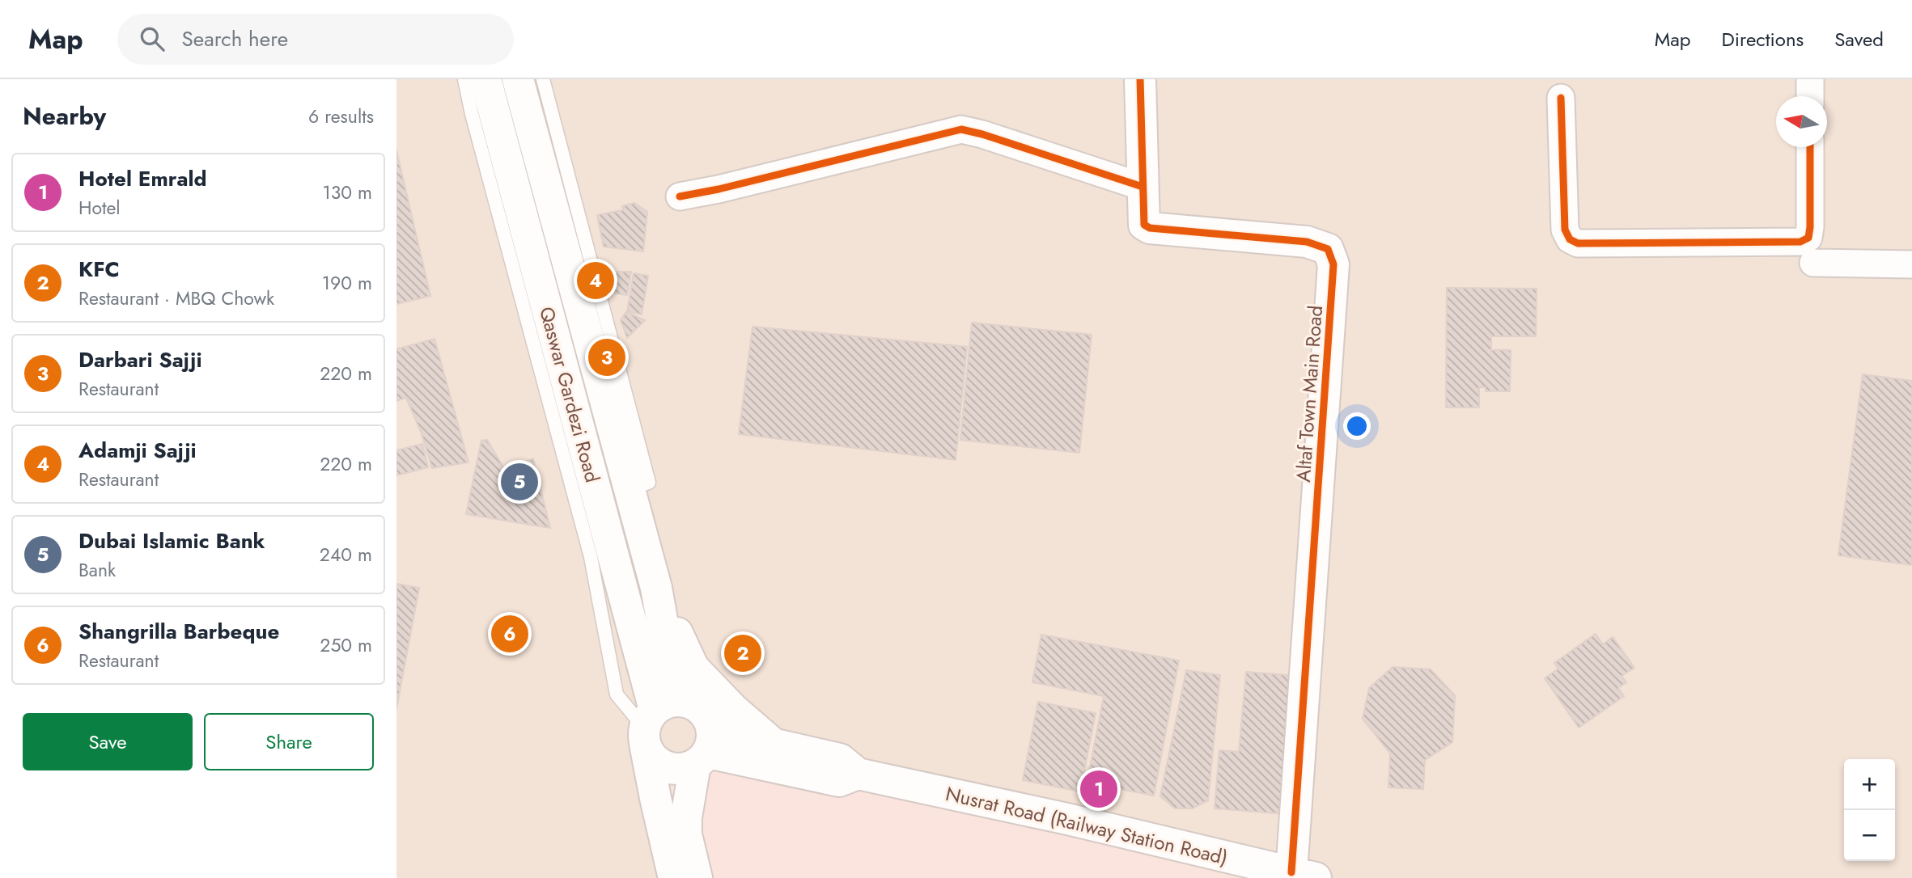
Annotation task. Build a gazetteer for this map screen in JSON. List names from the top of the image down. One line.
{"streets":{"main road":["Altaf Town Main Road","Qaswar Gardezi Road","Nusrat Road (Railway Station Road)"]},"crossings":[["Altaf Town Main Road","Nusrat Road (Railway Station Road)"],["Qaswar Gardezi Road","Nusrat Road (Railway Station Road)"]],"north":"left","page":{"header":"Map","search":"Search here","nav":["Map","Directions","Saved"],"heading":["Nearby","6 results"],"list":[{"mark":"1","name":"Hotel Emrald","note":"Hotel","value":"130 m"},{"mark":"2","name":"KFC","note":"Restaurant · MBQ Chowk","value":"190 m"},{"mark":"3","name":"Darbari Sajji","note":"Restaurant","value":"220 m"},{"mark":"4","name":"Adamji Sajji","note":"Restaurant","value":"220 m"},{"mark":"5","name":"Dubai Islamic Bank","note":"Bank","value":"240 m"},{"mark":"6","name":"Shangrilla Barbeque","note":"Restaurant","value":"250 m"}],"pins":["4","3","5","6","2","1"],"buttons":["Save","Share"],"map_buttons":["+","−"]}}
